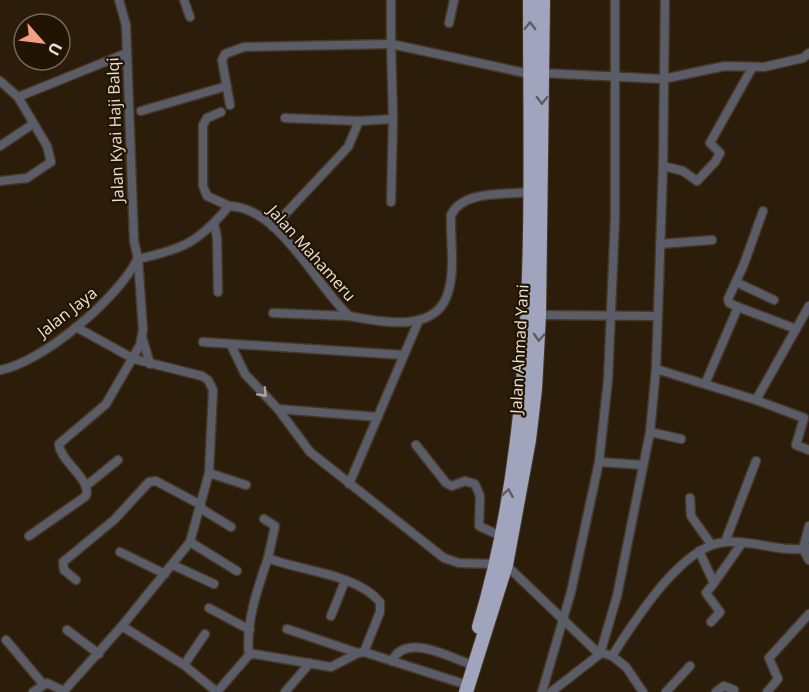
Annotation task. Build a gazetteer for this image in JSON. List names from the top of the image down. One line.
{"streets":{"highway":["Jalan Ahmad Yani"],"street":["Jalan Kyai Haji Balqi","Jalan Mahameru","Jalan Jaya"]},"crossings":[["Jalan Kyai Haji Balqi","Jalan Jaya"]],"north":"bottom right"}
